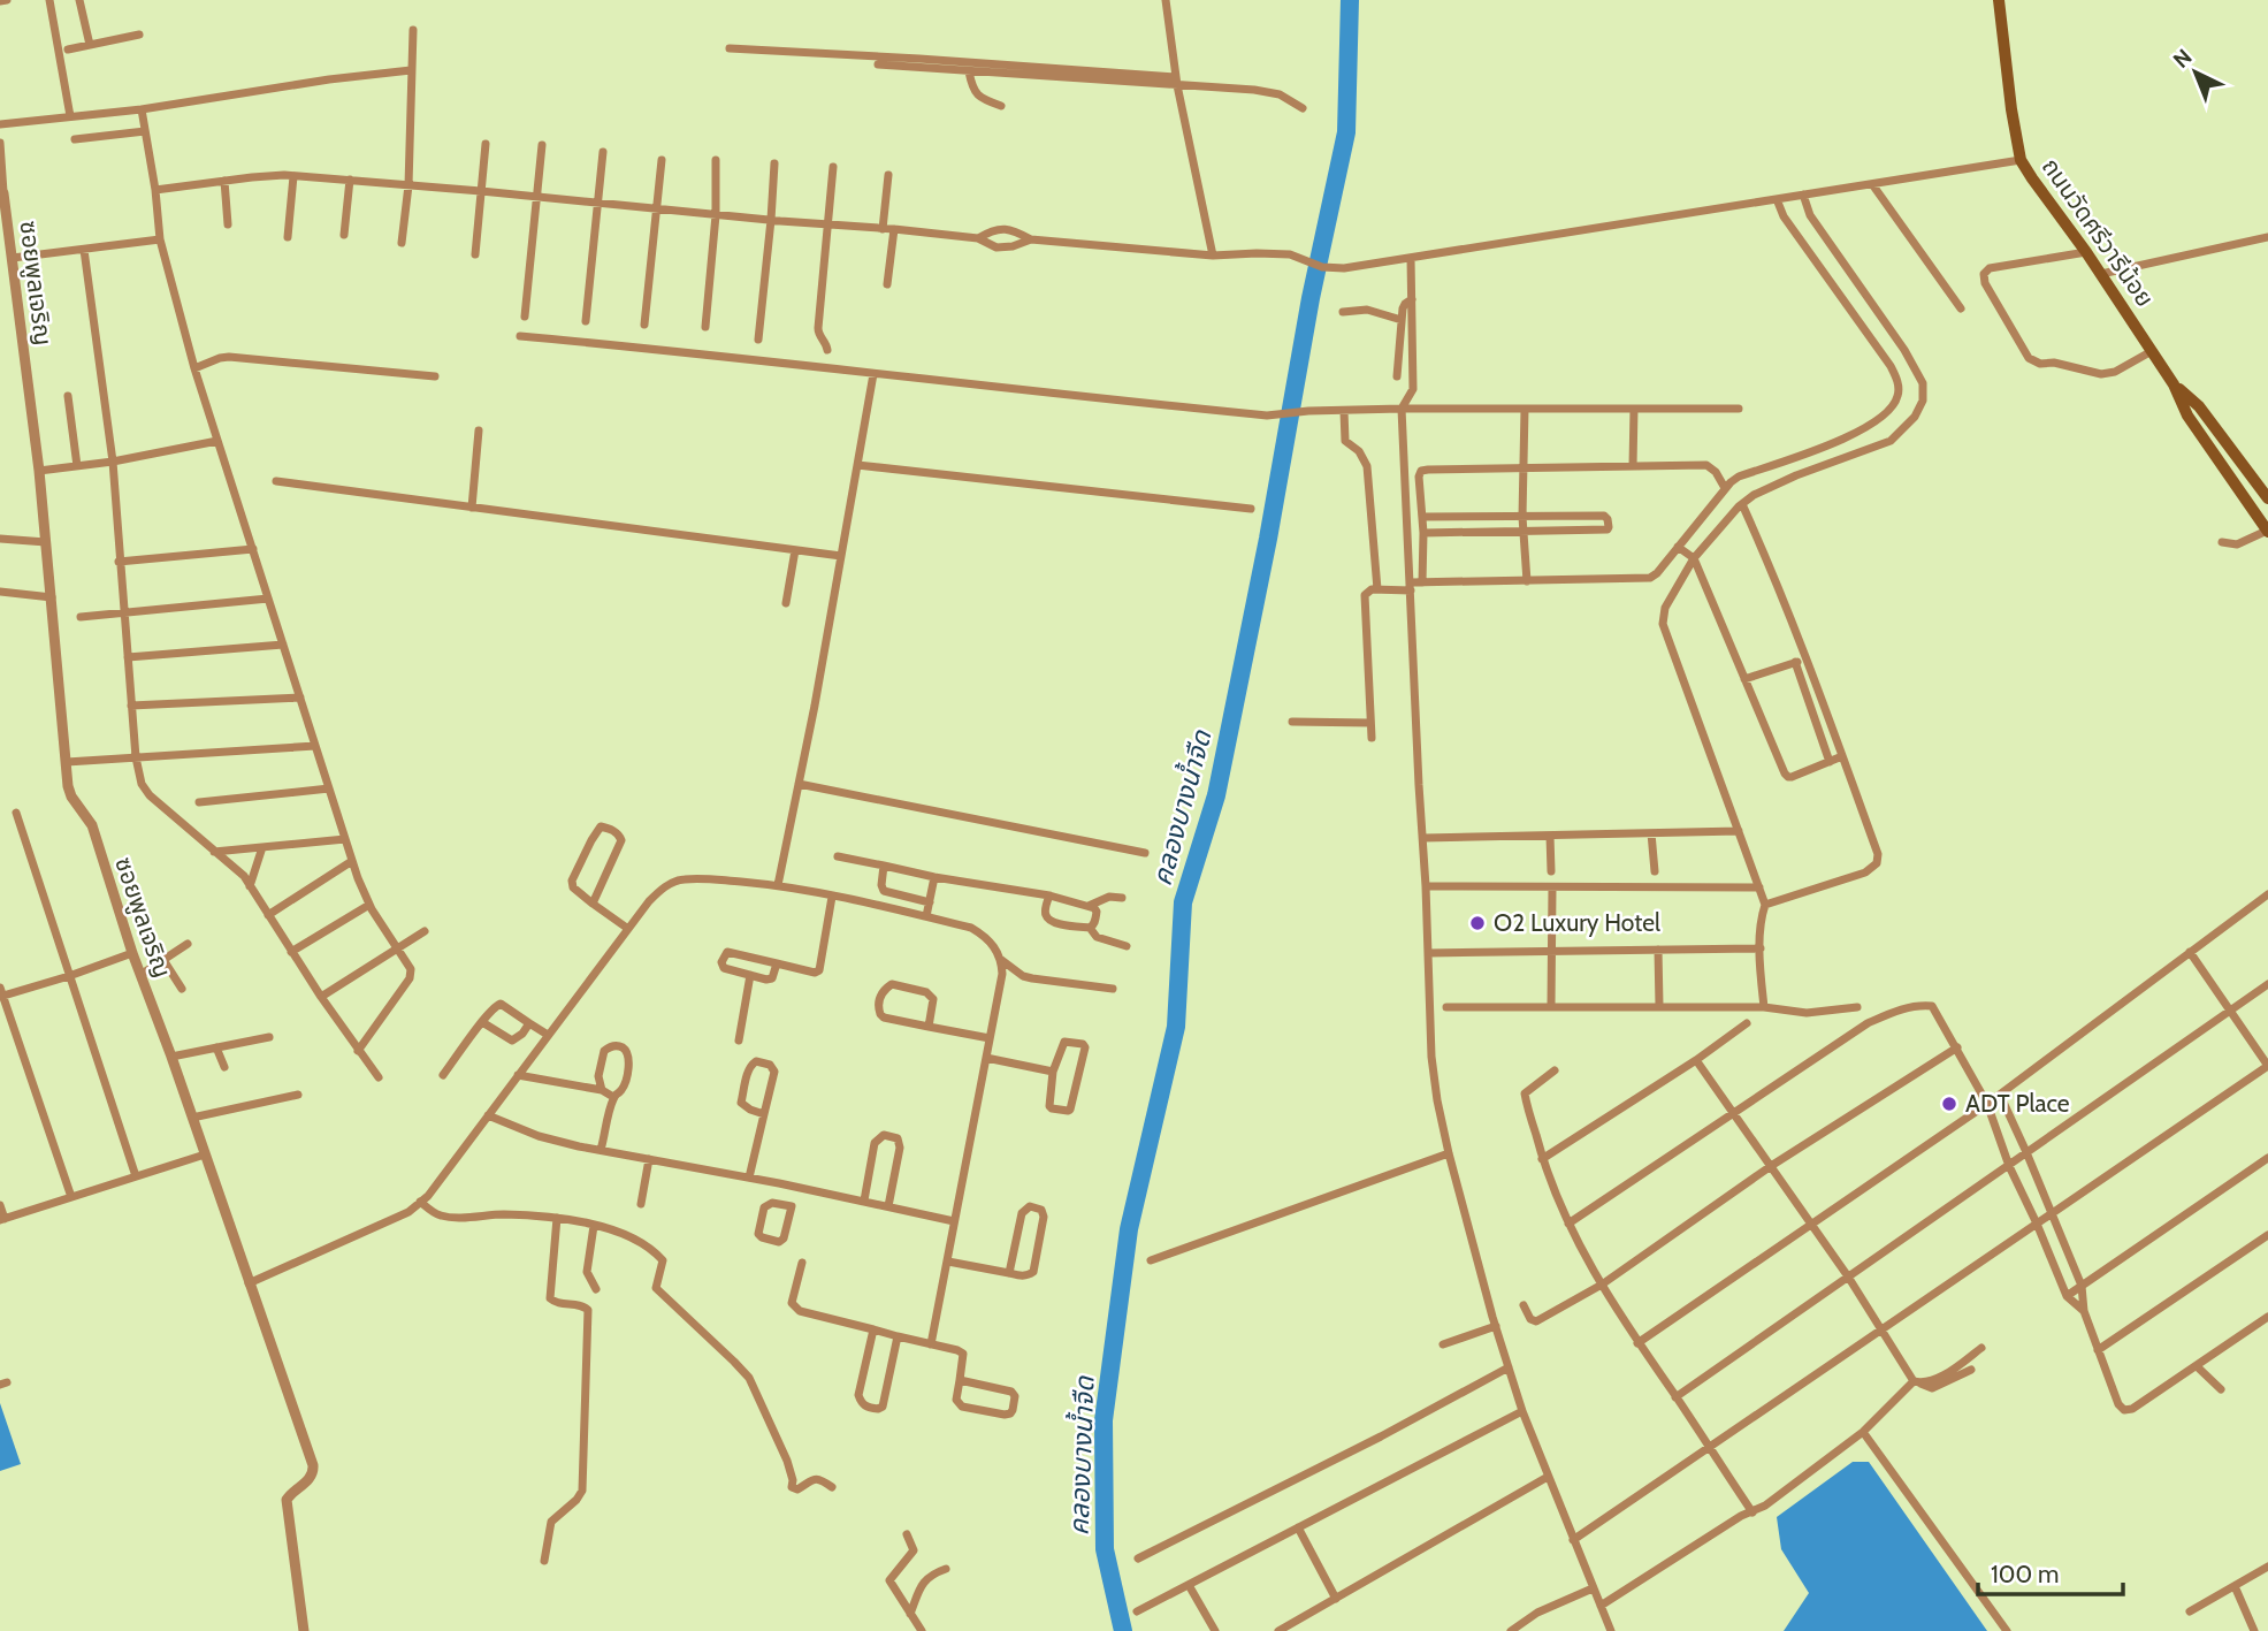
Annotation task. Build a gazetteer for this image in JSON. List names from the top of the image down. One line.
{"streets":{"main road":["ถนนวัดศรีวารีน้อย"],"street":["ซอยพูลเจริญ"]},"water":["คลองบางน้ำจืด"],"places":["O2 Luxury Hotel","ADT Place"],"scale_bar":"100 m","north":"top left"}
